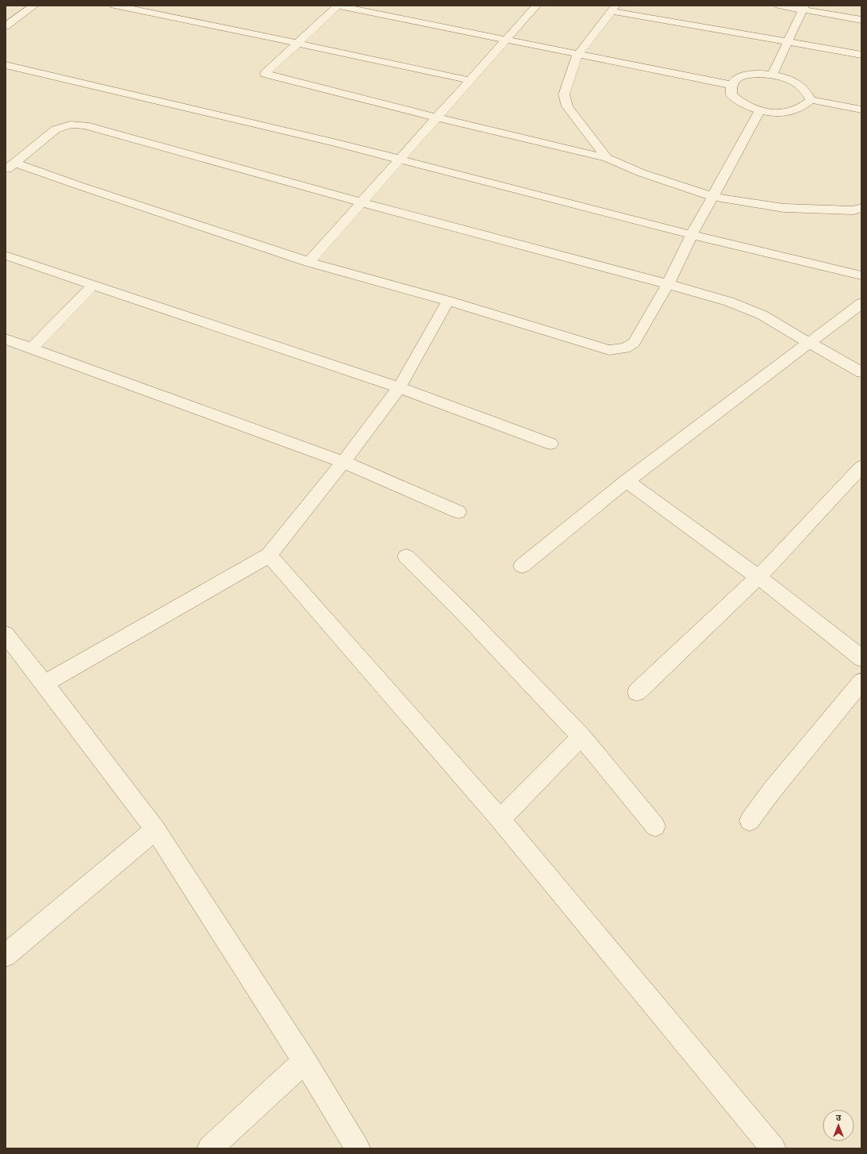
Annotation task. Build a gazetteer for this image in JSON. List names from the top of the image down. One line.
{"north":"top"}
